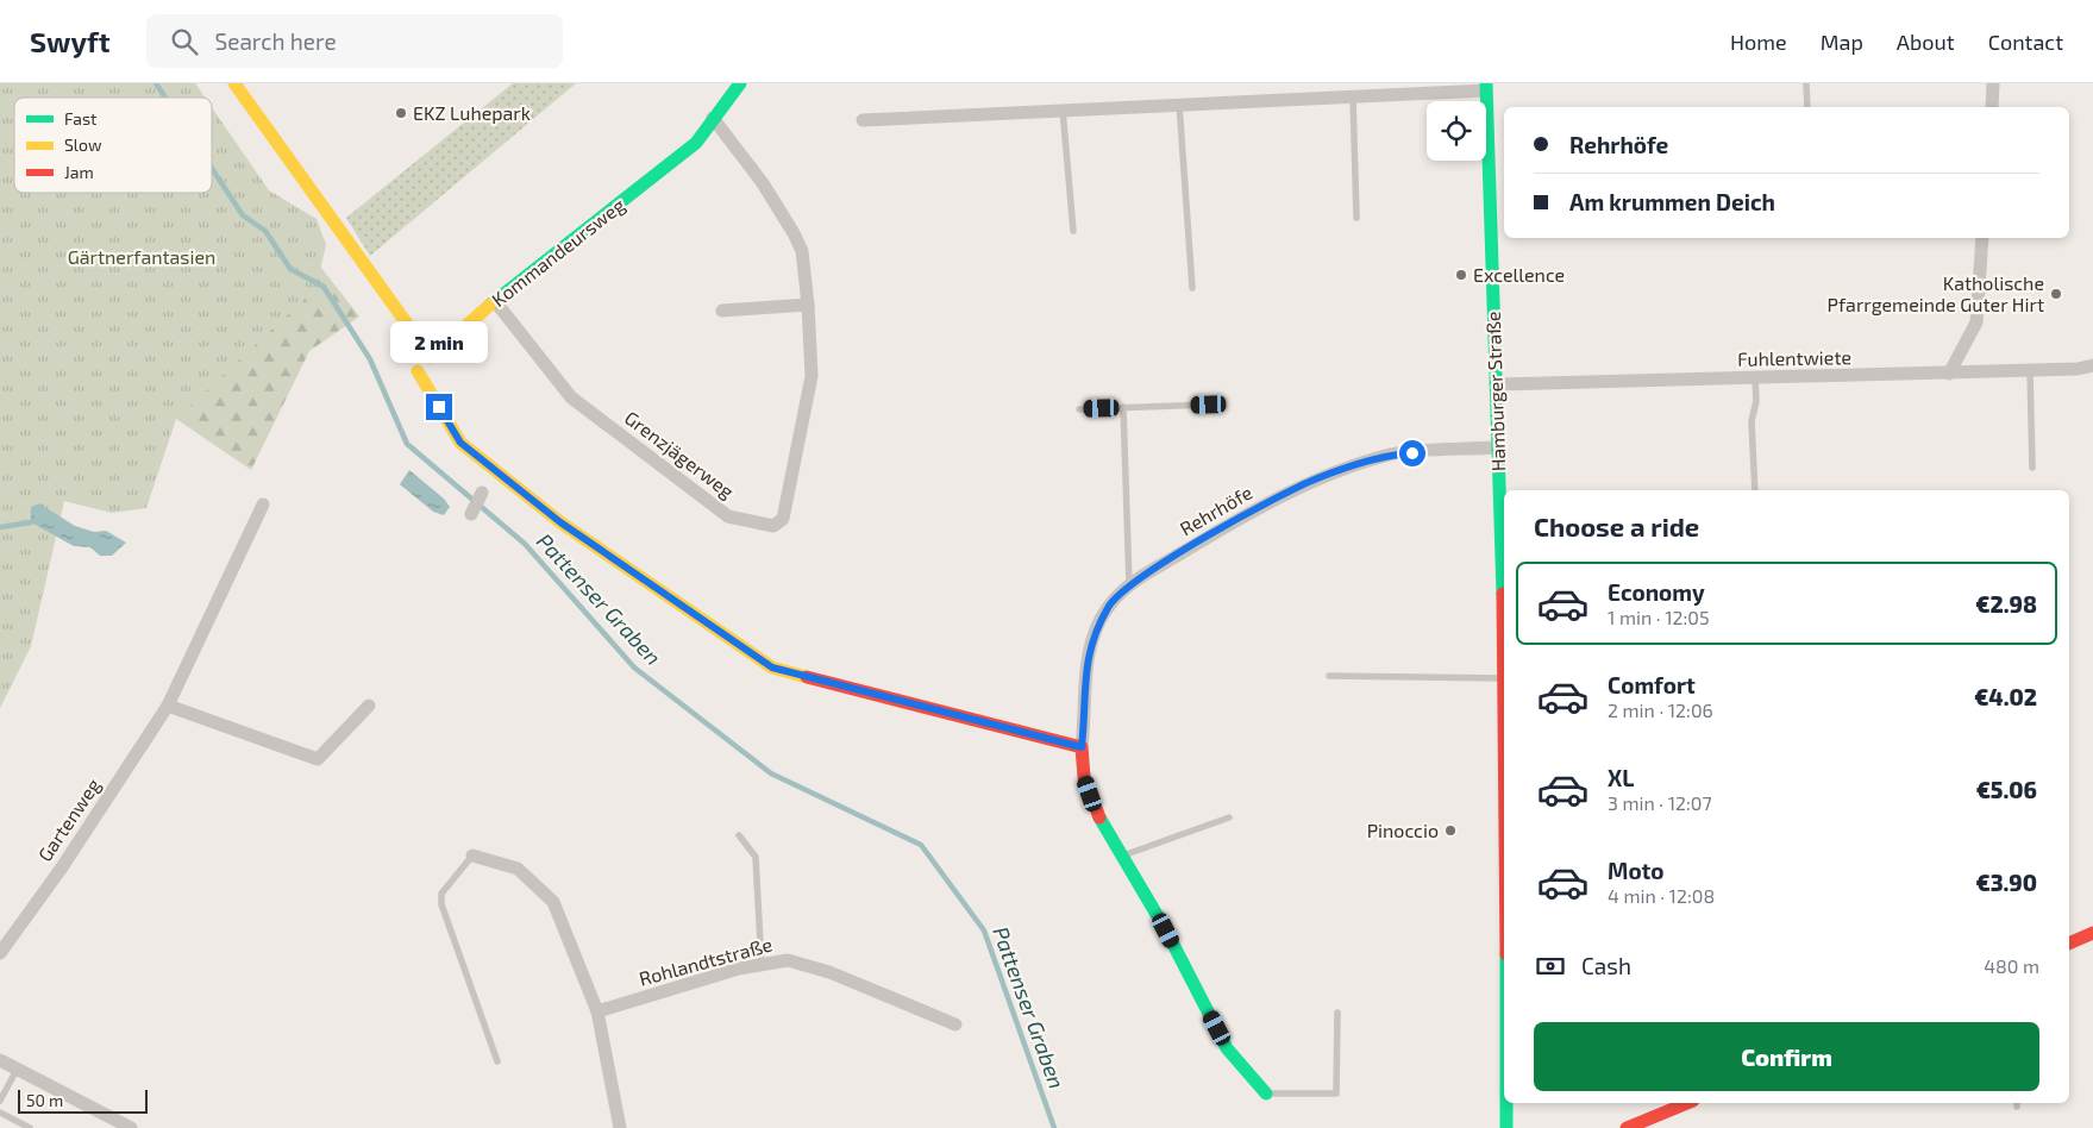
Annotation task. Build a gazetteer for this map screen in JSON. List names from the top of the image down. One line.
{"streets":{"street":["Kommandeursweg","Fuhlentwiete","Hamburger Straße","Grenzjägerweg","Rehrhöfe","Gartenweg","Rohlandtstraße"]},"crossings":[["Kommandeursweg","Grenzjägerweg"],["Fuhlentwiete","Hamburger Straße"],["Hamburger Straße","Rehrhöfe"]],"water":["Pattenser Graben"],"parks":["Gärtnerfantasien"],"places":["EKZ Luhepark","Excellence","Katholische Pfarrgemeinde Guter Hirt","Pinoccio"],"legend":["Fast","Slow","Jam"],"scale_bar":"50 m","page":{"header":"Swyft","search":"Search here","nav":["Home","Map","About","Contact"],"banner":["Rehrhöfe","Am krummen Deich"],"bubble":"2 min","heading":"Choose a ride","list":[{"name":"Economy","note":"1 min · 12:05","value":"€2.98"},{"name":"Comfort","note":"2 min · 12:06","value":"€4.02"},{"name":"XL","note":"3 min · 12:07","value":"€5.06"},{"name":"Moto","note":"4 min · 12:08","value":"€3.90"}],"pay":["Cash","480 m"],"buttons":"Confirm","scale":"50 m"}}
